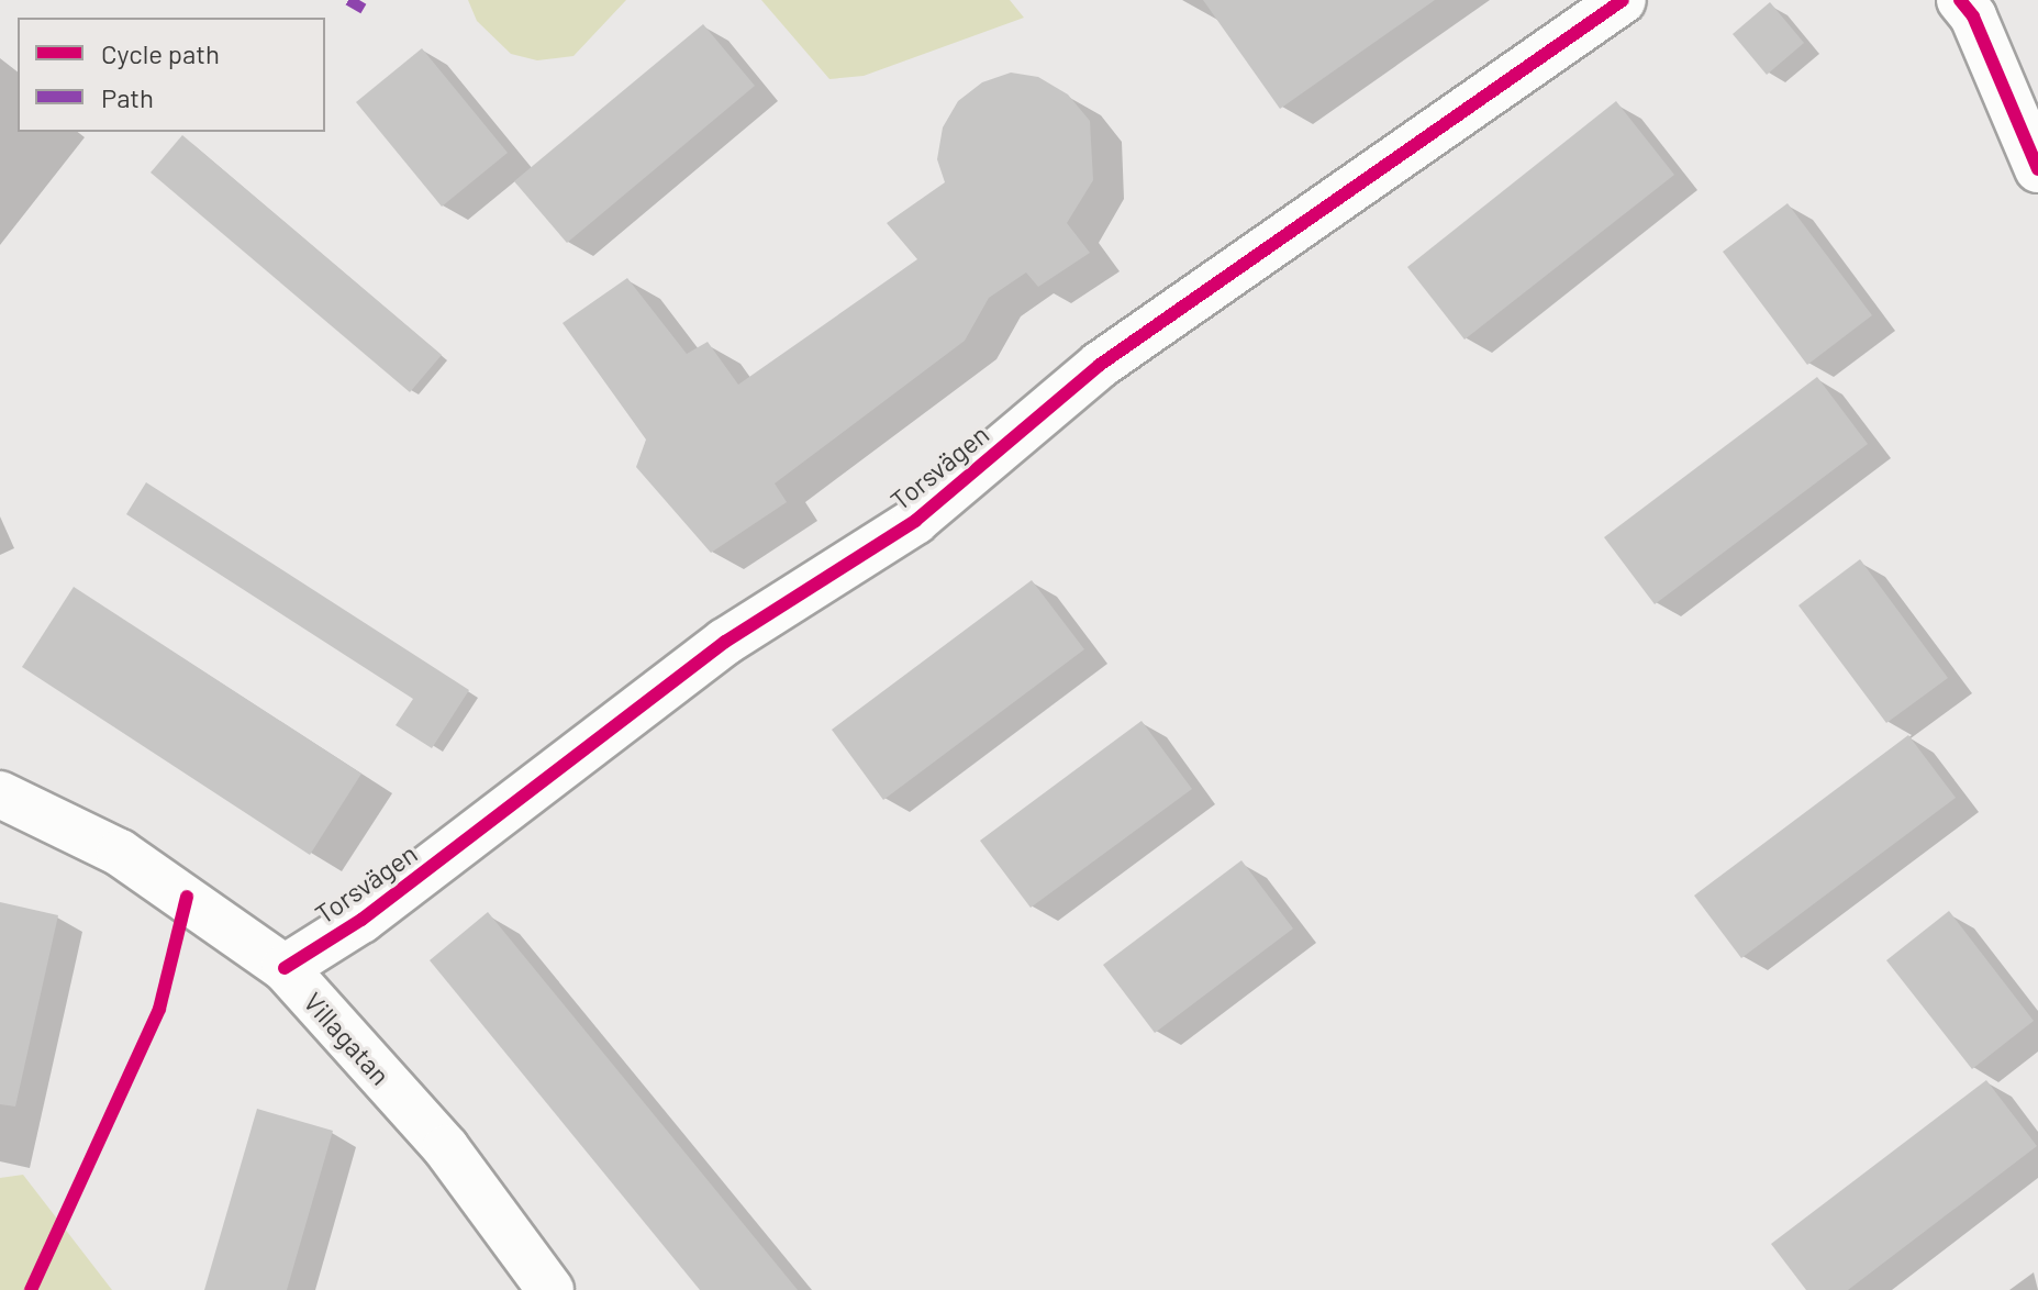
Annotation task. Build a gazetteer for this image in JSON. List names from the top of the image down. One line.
{"streets":{"street":["Torsvägen","Villagatan"]},"crossings":[["Torsvägen","Villagatan"]],"legend":["Cycle path","Path"]}
